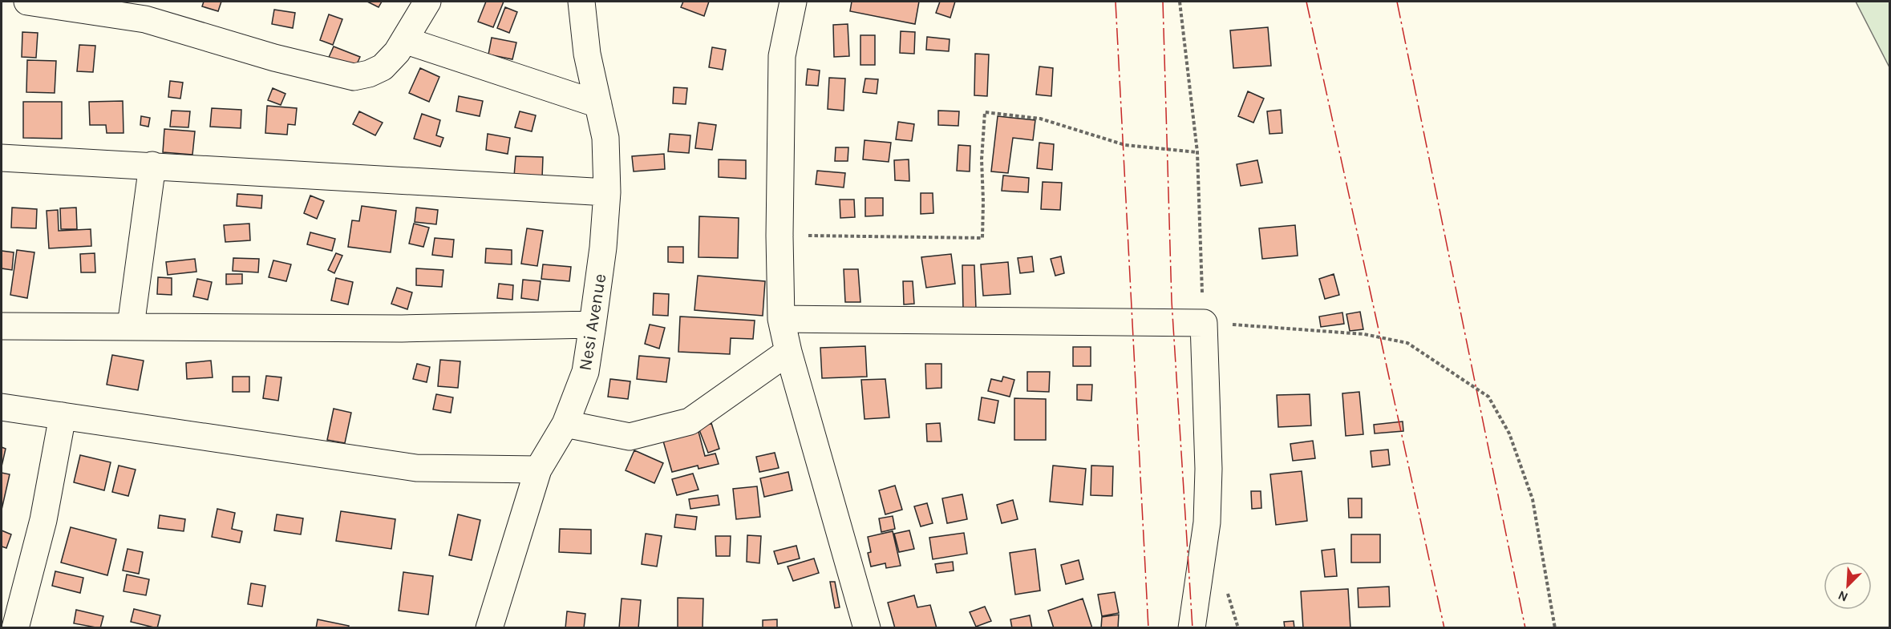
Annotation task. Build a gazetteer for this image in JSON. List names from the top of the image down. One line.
{"streets":{"street":["Nesi Avenue"]},"north":"bottom left"}
